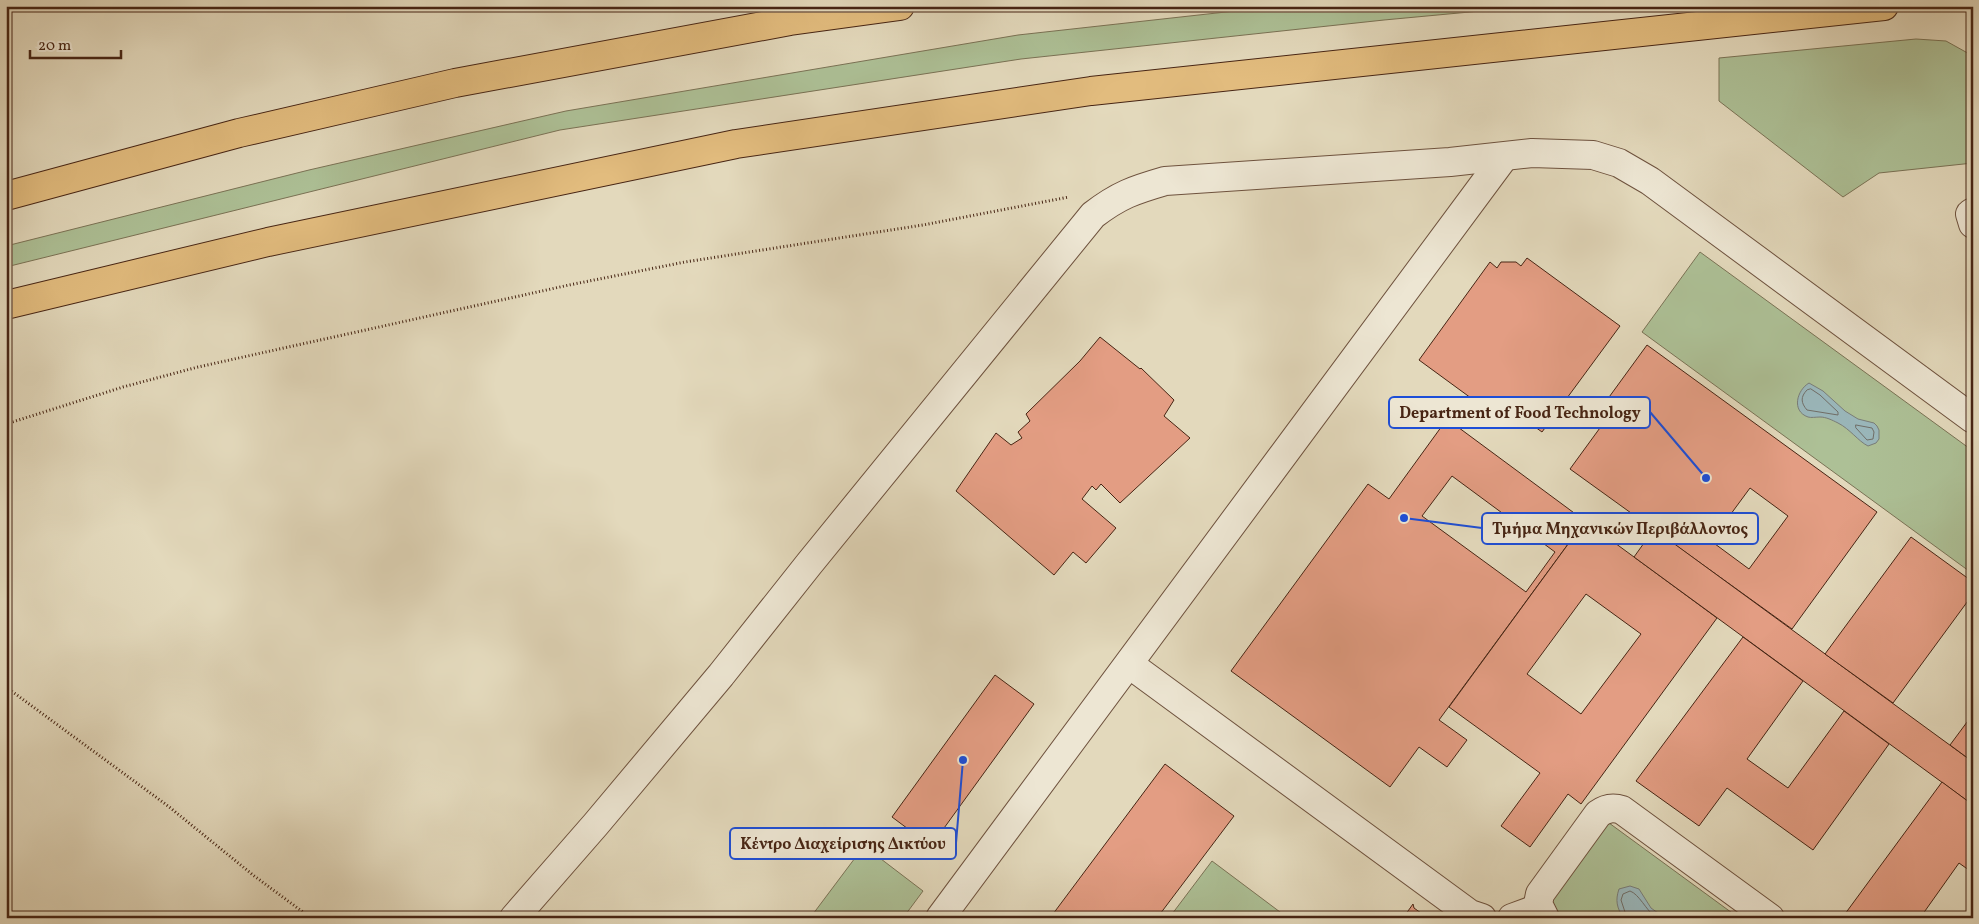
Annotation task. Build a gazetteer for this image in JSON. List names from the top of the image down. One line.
{"places":["Department of Food Technology","Τμήμα Μηχανικών Περιβάλλοντος","Κέντρο Διαχείρισης Δικτύου"],"scale_bar":"20 m"}
